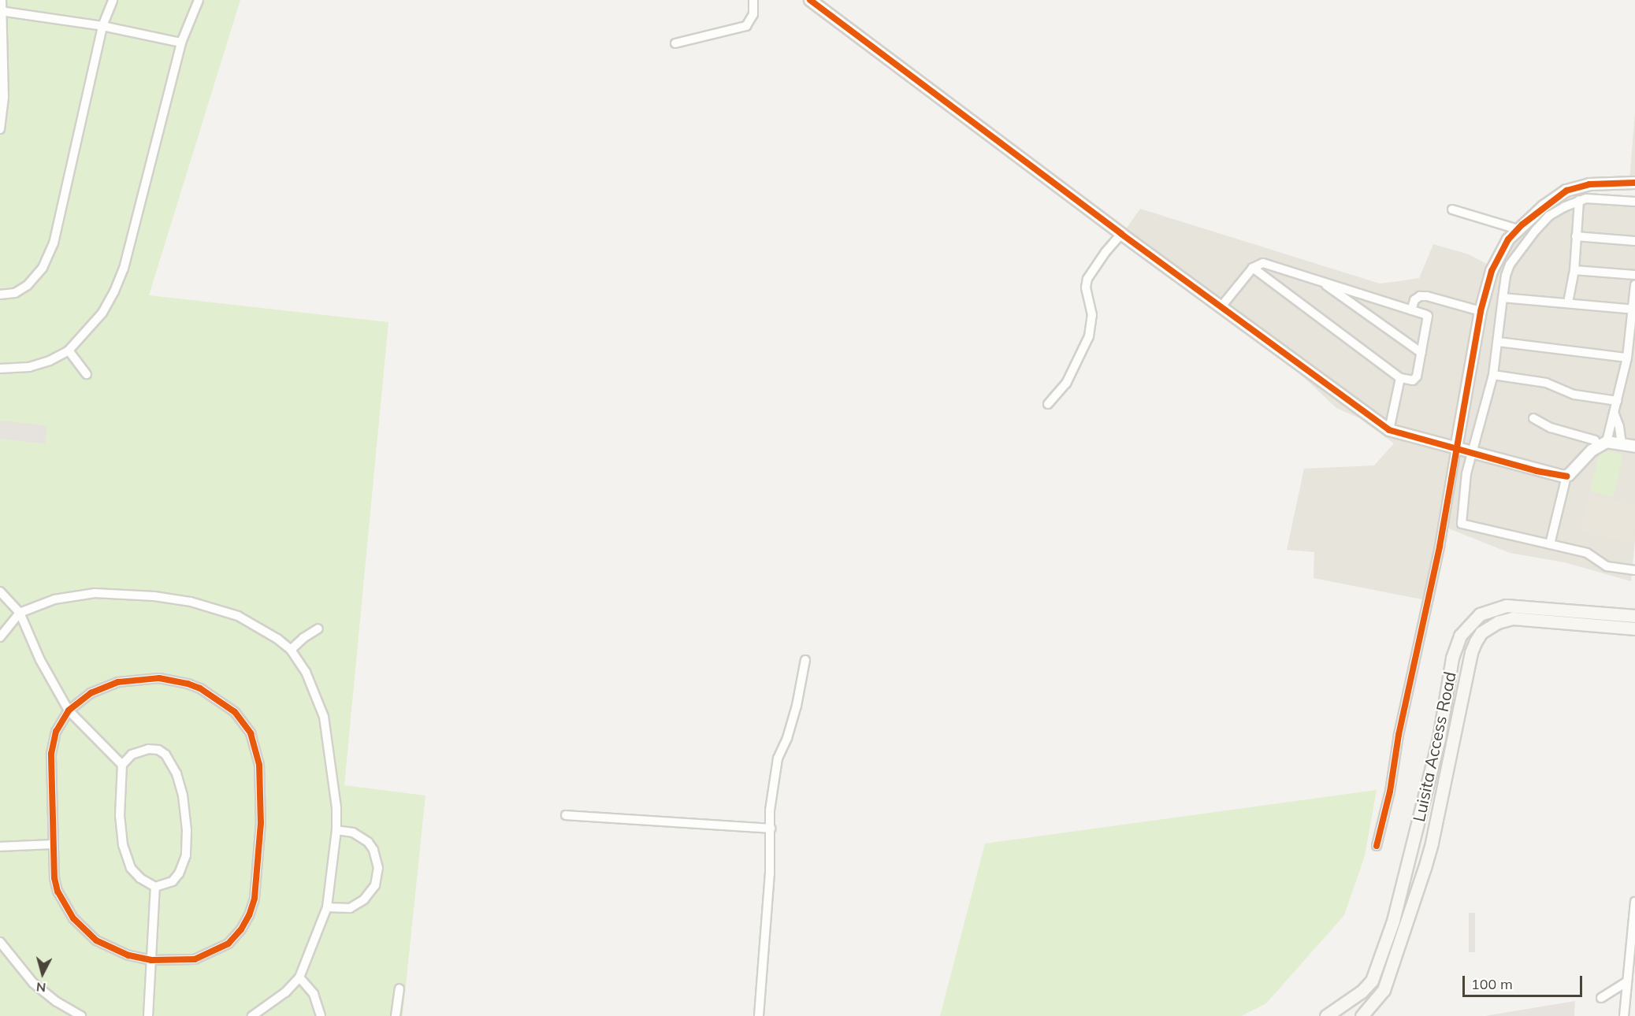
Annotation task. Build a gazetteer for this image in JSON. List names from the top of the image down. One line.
{"streets":{"main road":["Luisita Access Road"]},"scale_bar":"100 m","north":"bottom"}
